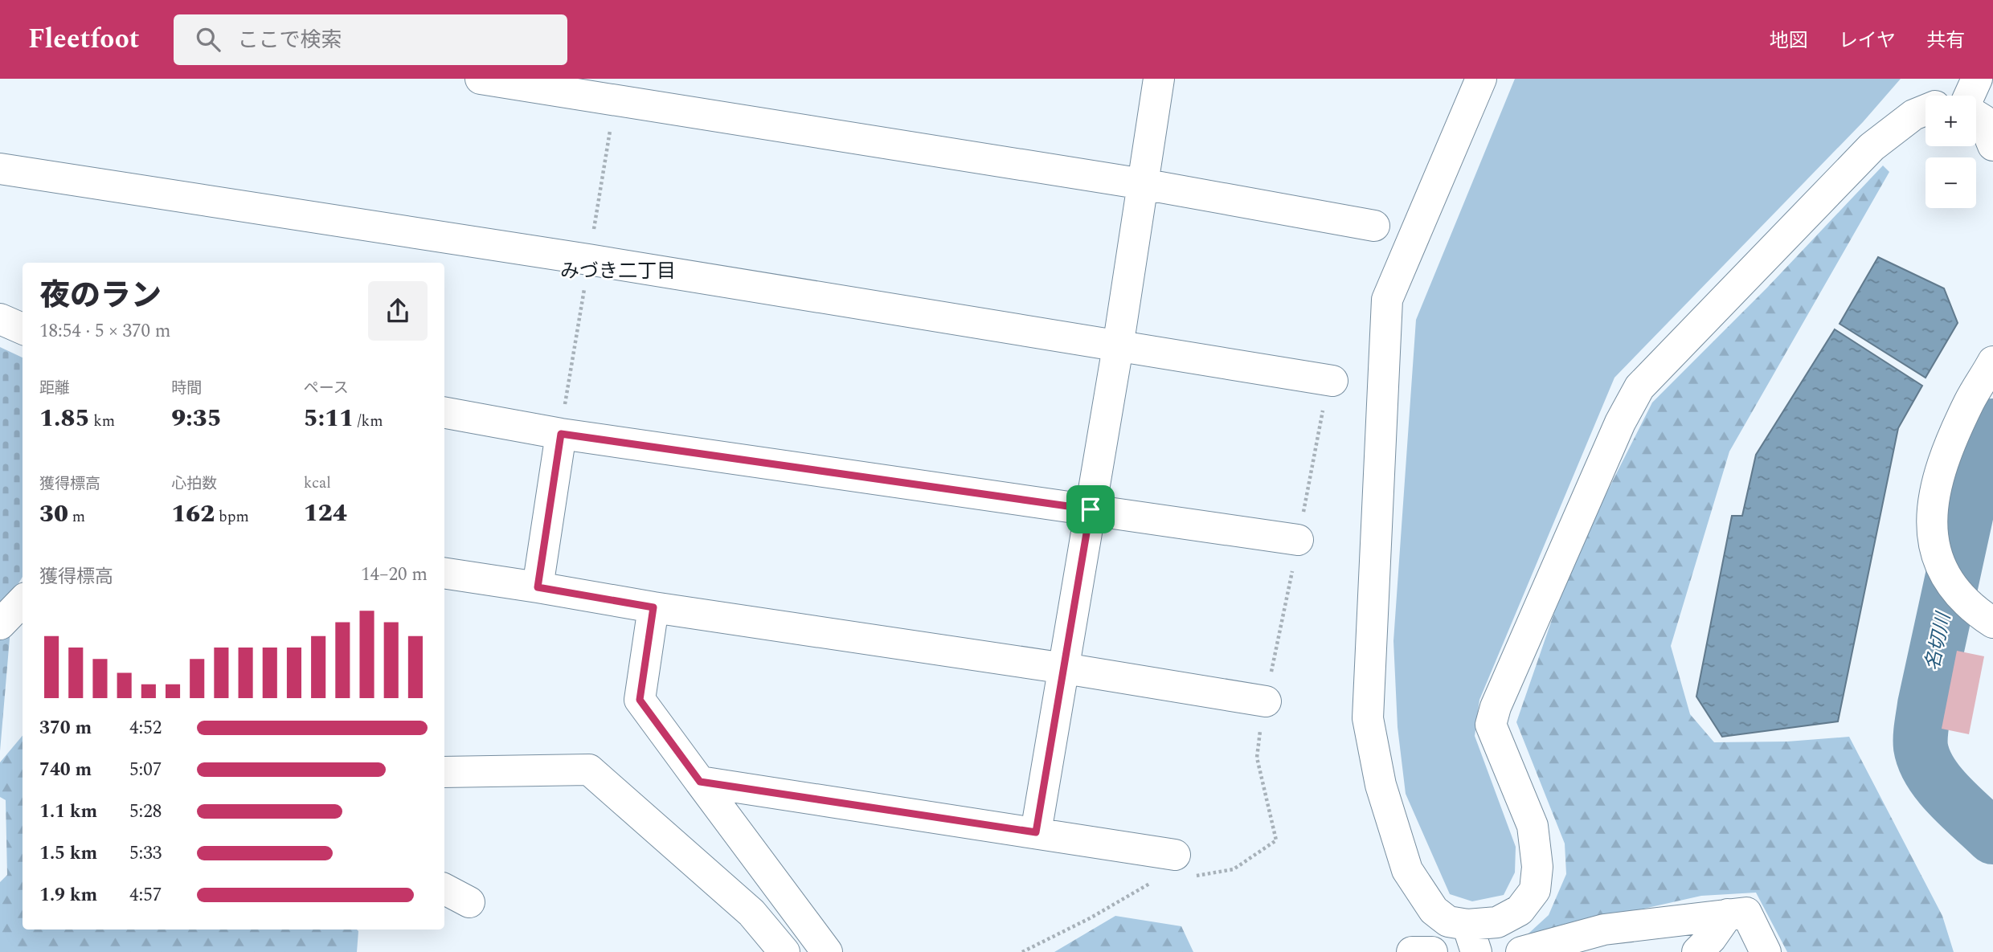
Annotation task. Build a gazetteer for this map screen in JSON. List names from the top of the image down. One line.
{"districts":["みづき二丁目"],"water":["名切川"],"page":{"header":"Fleetfoot","search":"ここで検索","nav":["地図","レイヤ","共有"],"map_buttons":["+","−"],"heading":["夜のラン","18:54 · 5 × 370 m"],"stats":[["距離","1.85 km"],["時間","9:35"],["ペース","5:11 /km"],["獲得標高","30 m"],["心拍数","162 bpm"],["kcal","124"]],"chart":["獲得標高","14–20 m"],"list":[{"name":"370 m","note":"4:52"},{"name":"740 m","note":"5:07"},{"name":"1.1 km","note":"5:28"},{"name":"1.5 km","note":"5:33"},{"name":"1.9 km","note":"4:57"}]}}
